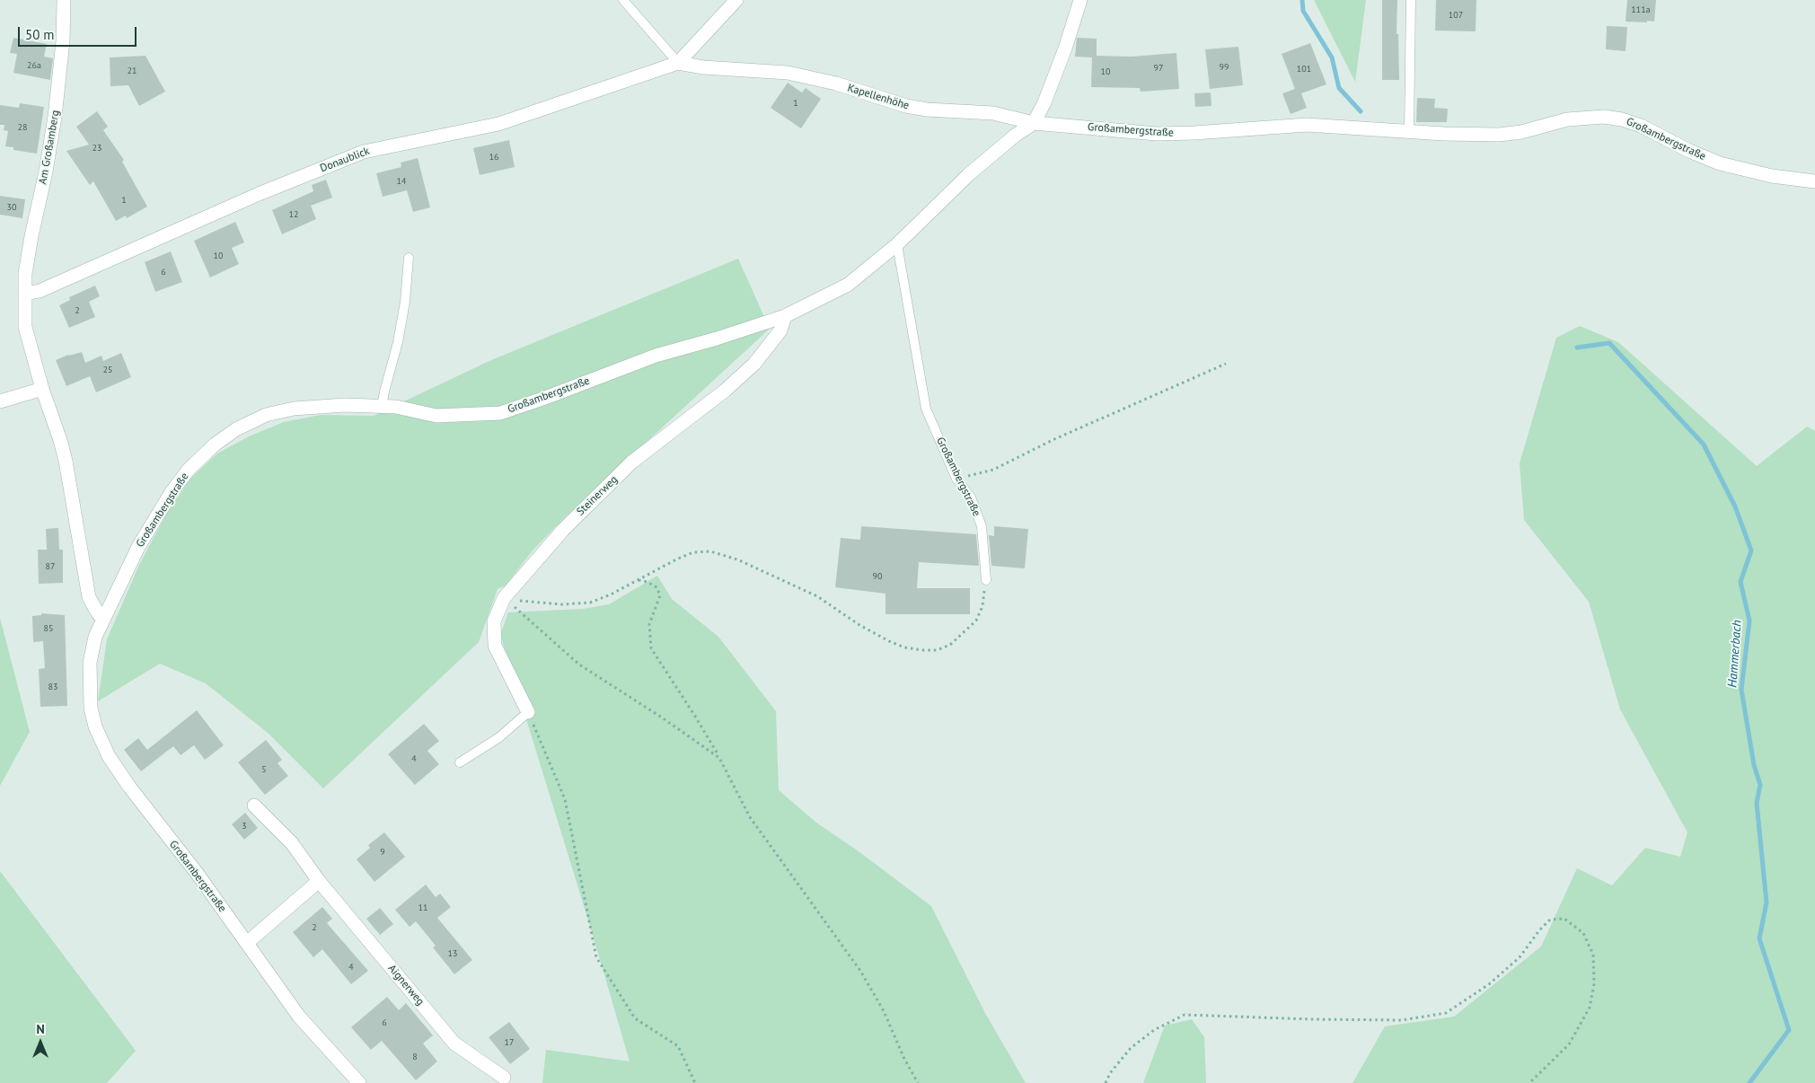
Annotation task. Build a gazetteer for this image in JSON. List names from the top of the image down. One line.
{"streets":{"street":["Kapellenhöhe","Großambergstraße","Am Großamberg","Donaublick","Steinerweg","Aignerweg"]},"crossings":[["Kapellenhöhe","Großambergstraße"],["Kapellenhöhe","Donaublick"],["Großambergstraße","Am Großamberg"],["Großambergstraße","Steinerweg"],["Am Großamberg","Donaublick"]],"water":["Hammerbach"],"house_numbers":["111a","107","26a","99","97","101","21","10","1","28","23","16","14","1","30","12","10","6","2","25","87","90","85","83","4","5","3","9","11","2","13","4","6","17","8"],"scale_bar":"50 m","north":"top"}
